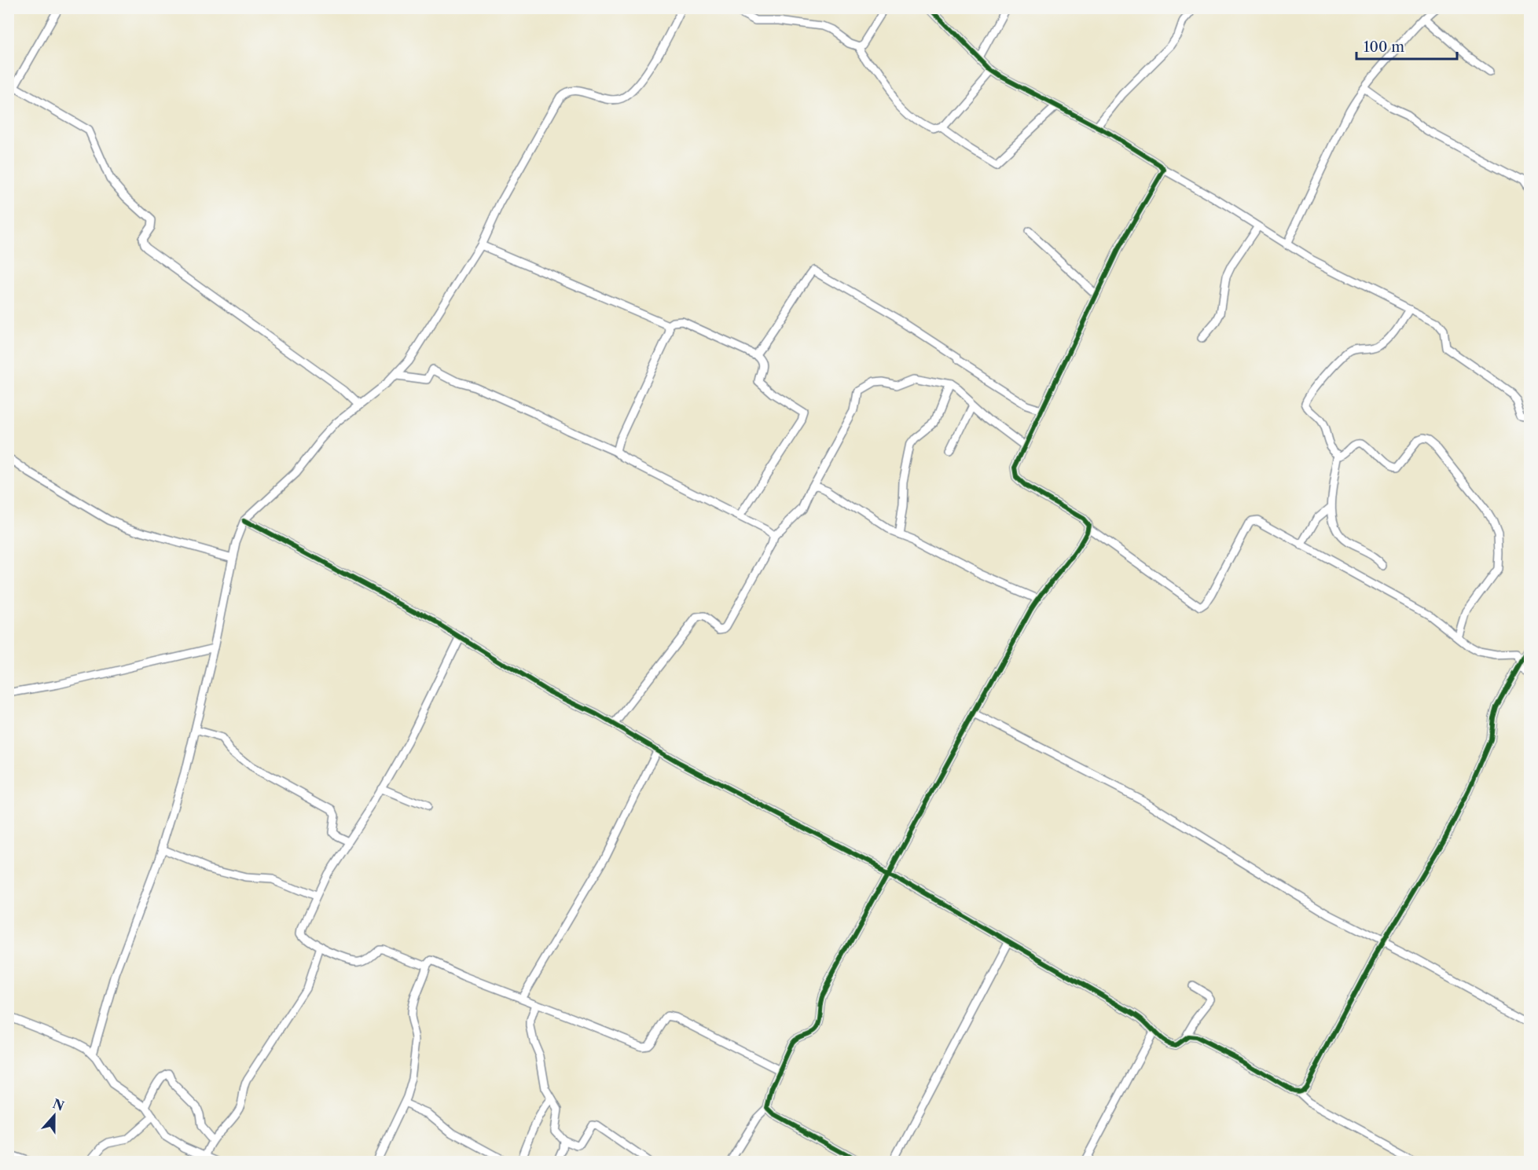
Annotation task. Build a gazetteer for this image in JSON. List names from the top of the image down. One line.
{"scale_bar":"100 m","north":"top"}
